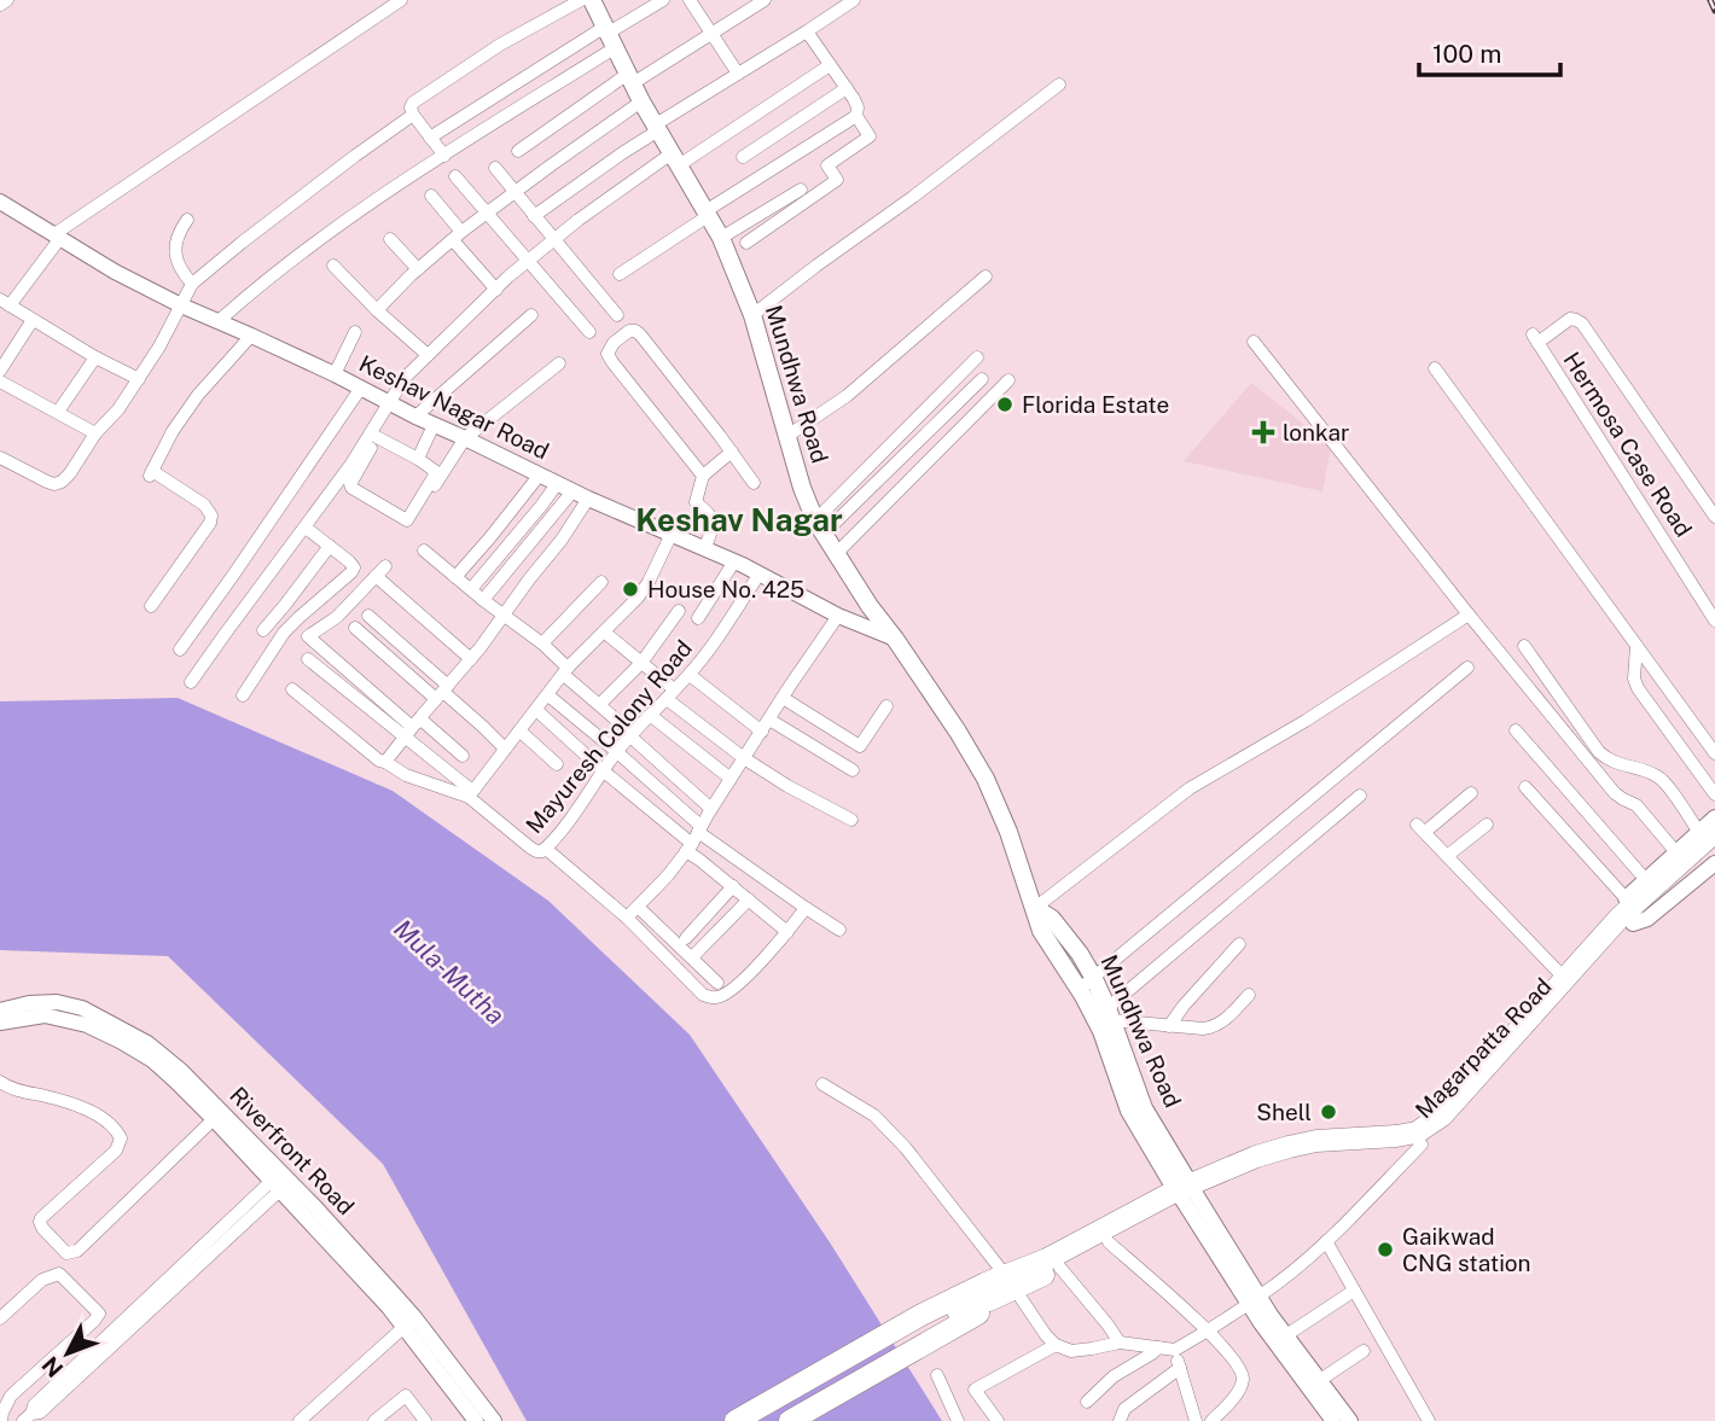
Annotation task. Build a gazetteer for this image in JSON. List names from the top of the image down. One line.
{"streets":{"highway":["Magarpatta Road"],"main road":["Mundhwa Road"],"street":["Keshav Nagar Road","Hermosa Case Road","Mayuresh Colony Road","Riverfront Road"]},"crossings":[["Mundhwa Road","Keshav Nagar Road"],["Mundhwa Road","Magarpatta Road"],["Keshav Nagar Road","Mayuresh Colony Road"]],"districts":["Keshav Nagar"],"water":["Mula-Mutha"],"places":{"other":["Florida Estate","House No. 425","Shell","Gaikwad CNG station"],"health":["lonkar"]},"scale_bar":"100 m","north":"bottom left"}
